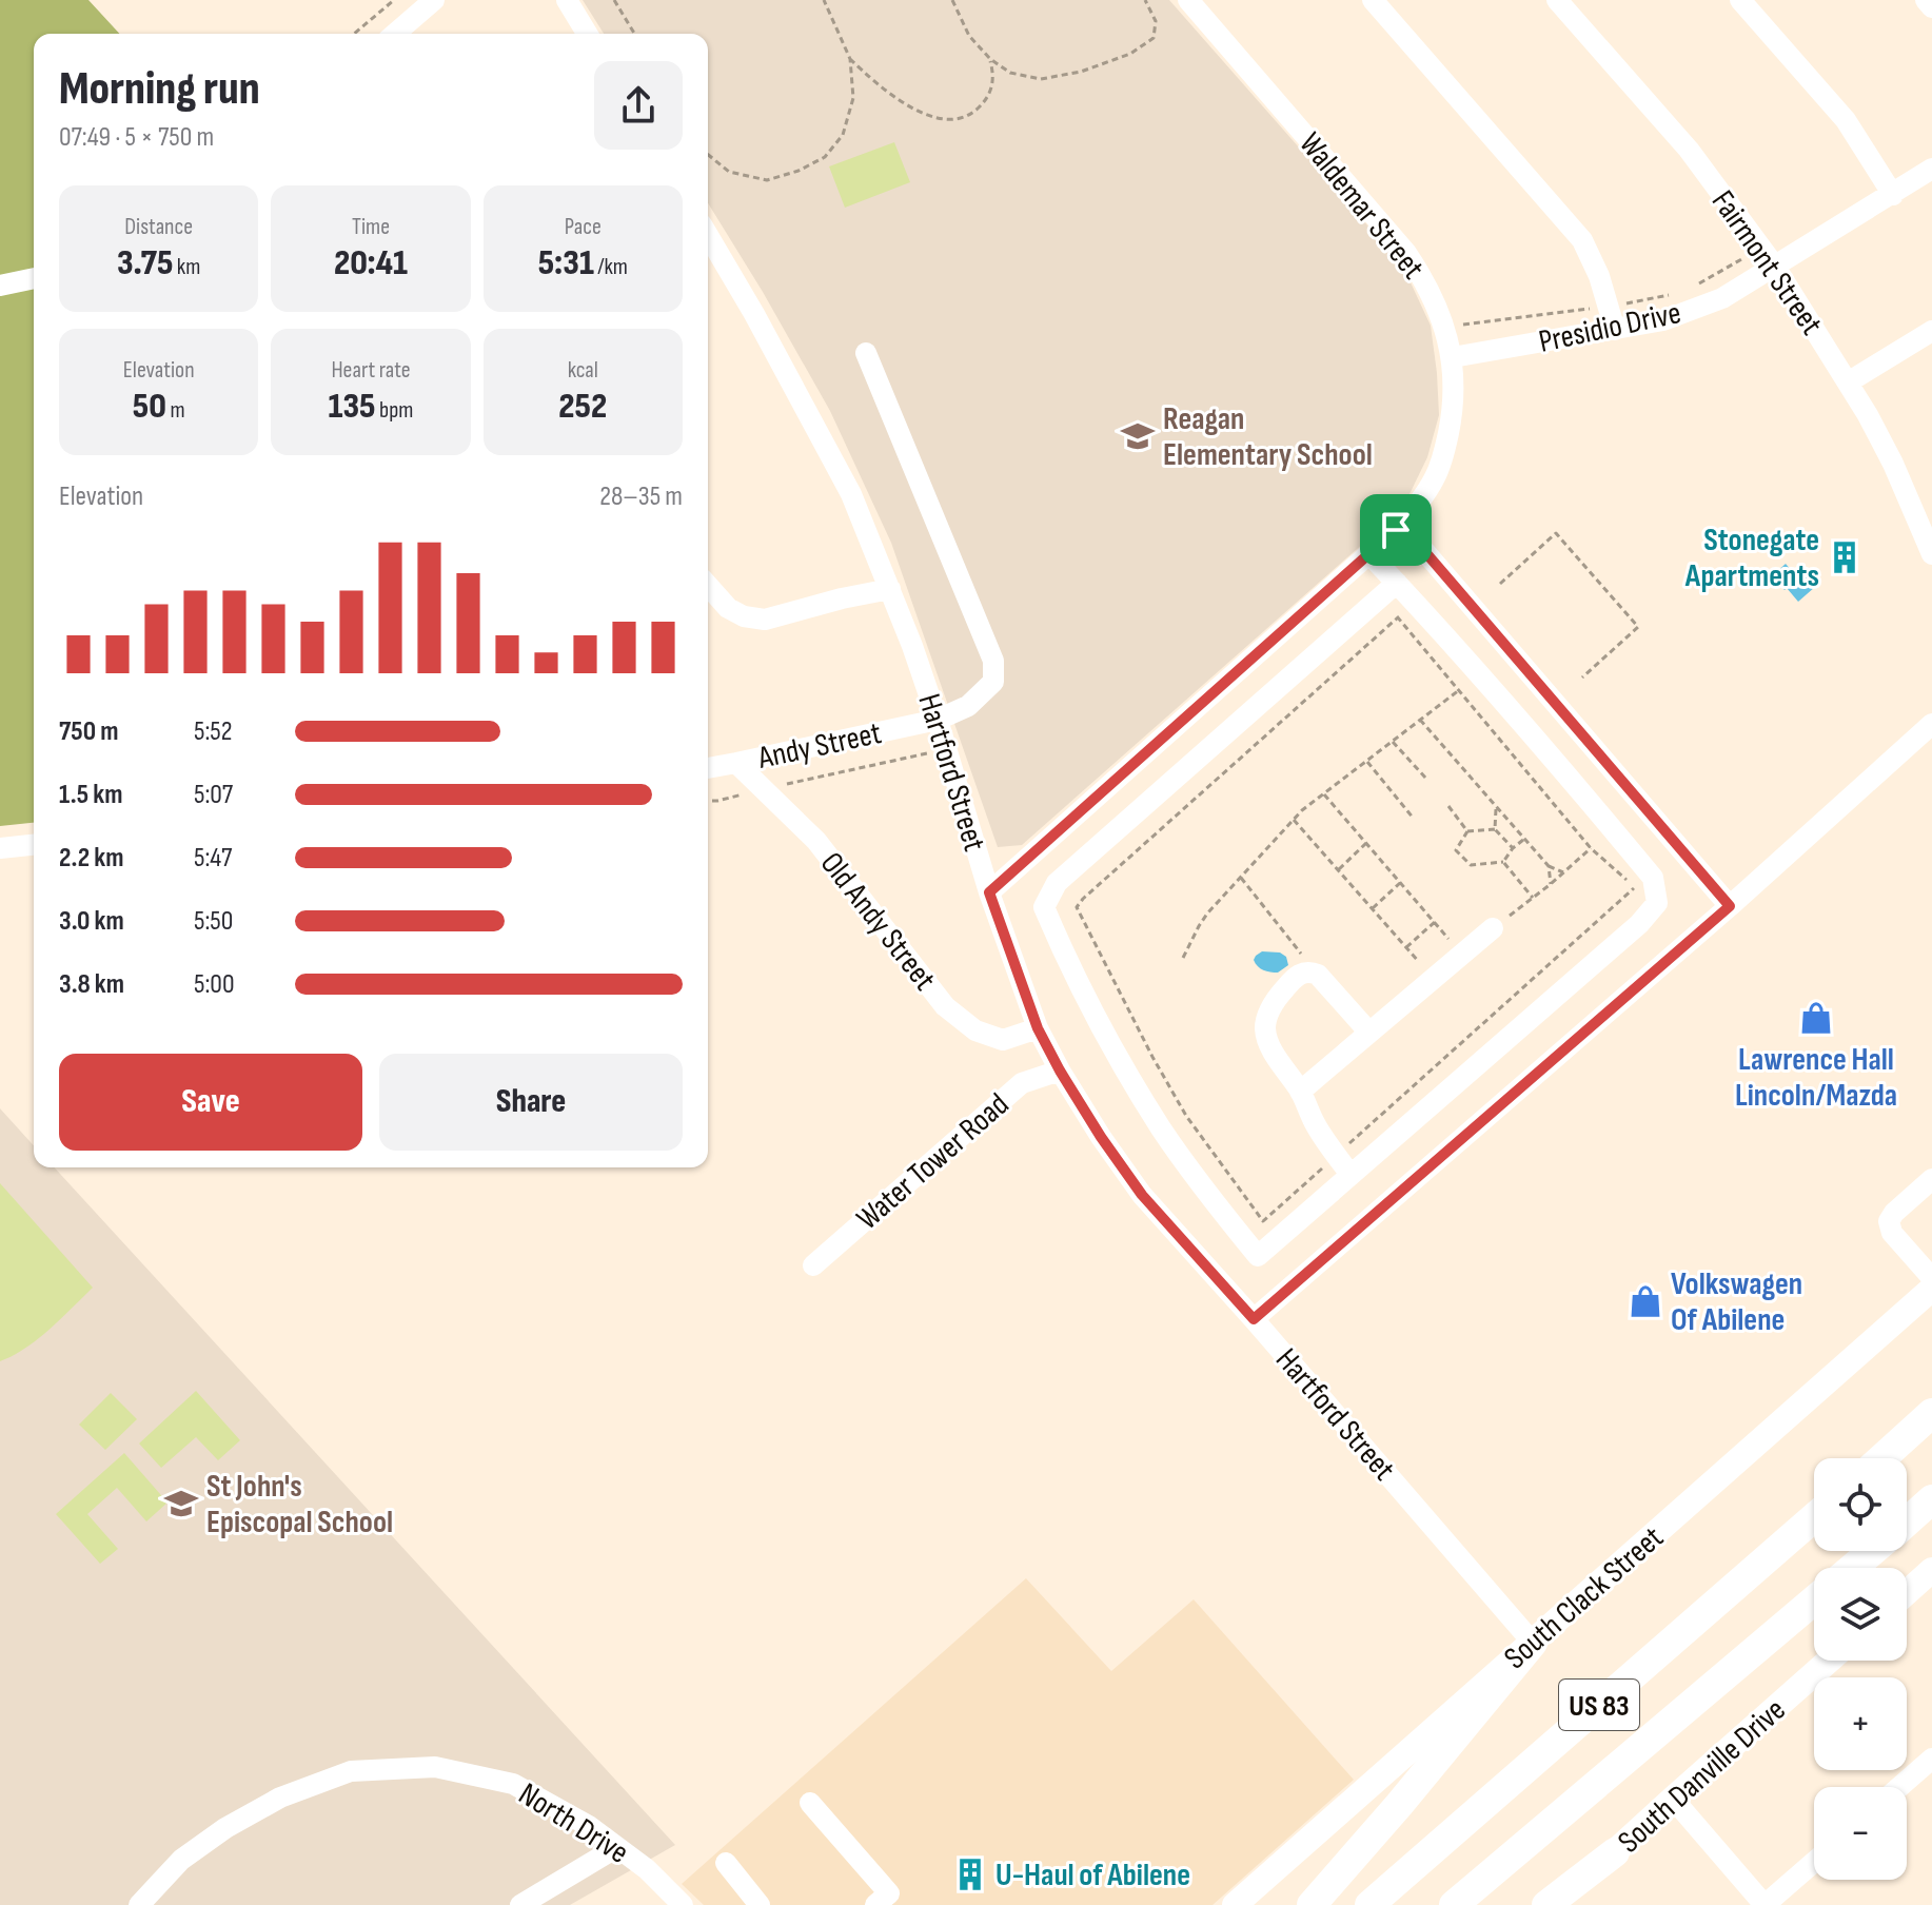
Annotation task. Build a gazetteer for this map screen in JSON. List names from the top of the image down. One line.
{"streets":{"highway":["US 83"],"main road":["South Clack Street","South Danville Drive"],"street":["Waldemar Street","Fairmont Street","Presidio Drive","Andy Street","Hartford Street","Old Andy Street","Water Tower Road","North Drive"]},"crossings":[["Waldemar Street","Presidio Drive"],["Fairmont Street","Presidio Drive"],["Andy Street","Hartford Street"],["Andy Street","Old Andy Street"],["Hartford Street","Old Andy Street"],["Hartford Street","Water Tower Road"],["Hartford Street","South Clack Street"]],"places":{"school or university":["Reagan Elementary School","St John's Episcopal School"],"building":["Stonegate Apartments","U-Haul of Abilene"],"shop":["Lawrence Hall Lincoln/Mazda","Volkswagen Of Abilene"]},"page":{"heading":["Morning run","07:49 · 5 × 750 m"],"stats":[["Distance","3.75 km"],["Time","20:41"],["Pace","5:31 /km"],["Elevation","50 m"],["Heart rate","135 bpm"],["kcal","252"]],"chart":["Elevation","28–35 m"],"list":[{"name":"750 m","note":"5:52"},{"name":"1.5 km","note":"5:07"},{"name":"2.2 km","note":"5:47"},{"name":"3.0 km","note":"5:50"},{"name":"3.8 km","note":"5:00"}],"buttons":["Save","Share"],"map_buttons":["+","−"]}}
